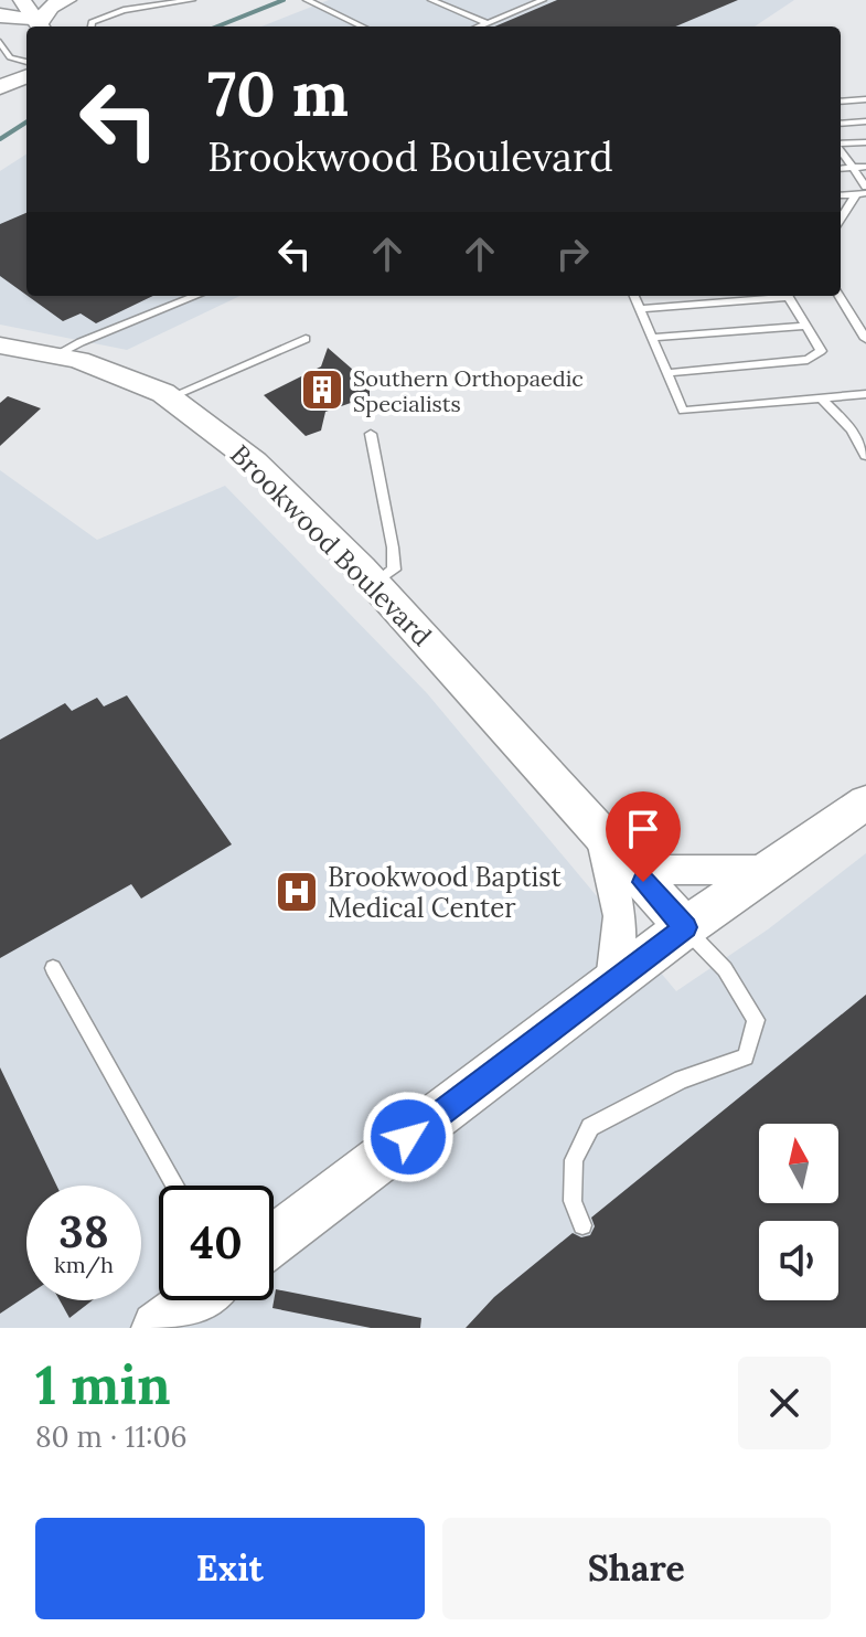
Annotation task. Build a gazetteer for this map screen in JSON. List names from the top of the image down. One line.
{"streets":{"street":["Brookwood Boulevard"]},"places":{"building":["Southern Orthopaedic Specialists"],"hospital":["Brookwood Baptist Medical Center"]},"north":"top","page":{"turn":["70 m","Brookwood Boulevard"],"speed":"38 km/h","limit":"40","heading":["1 min","80 m · 11:06"],"buttons":["Exit","Share"]}}
